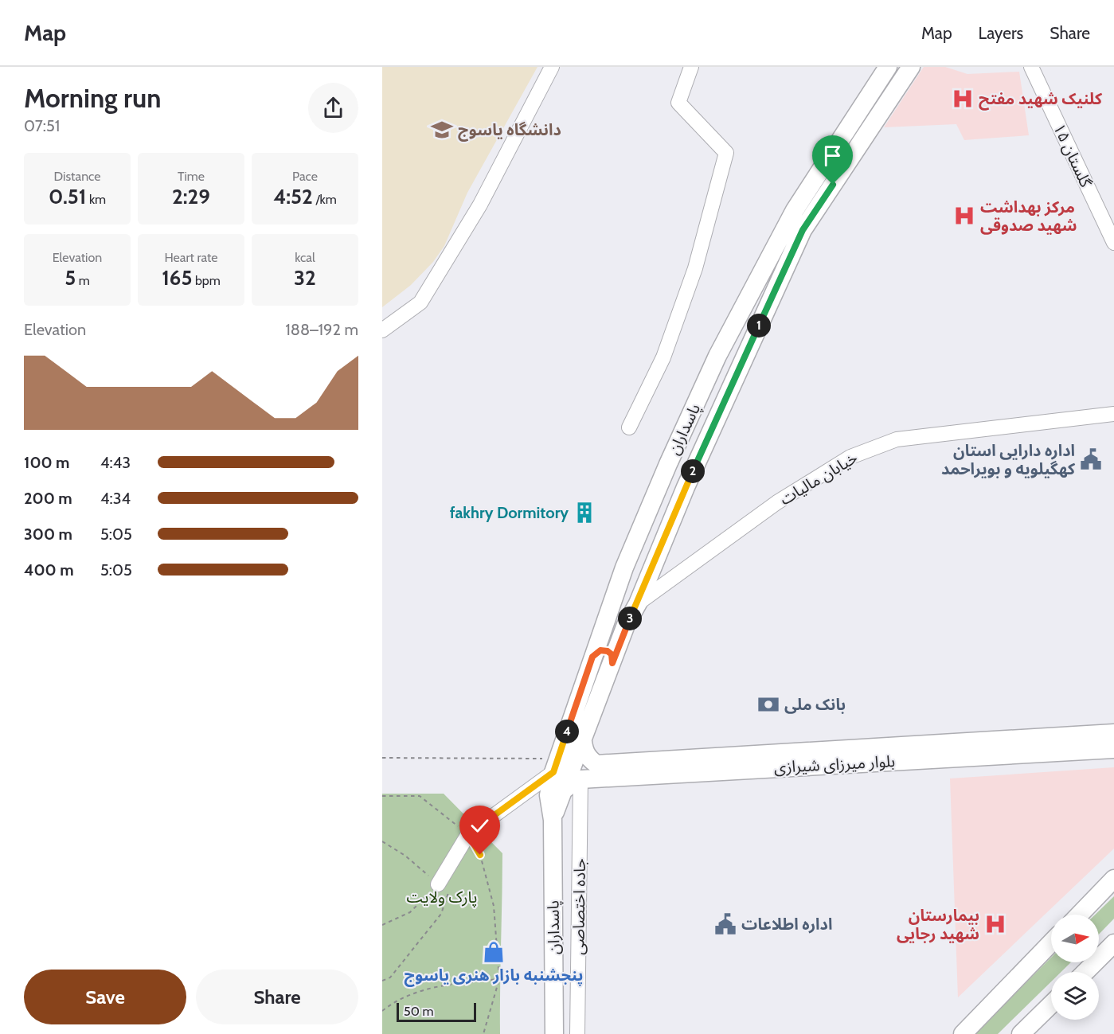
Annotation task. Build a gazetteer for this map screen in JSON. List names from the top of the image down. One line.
{"streets":{"main road":["پاسداران","بلوار میرزای شیرازی"],"street":["گلستان ۱۵","خیابان مالیات","جاده اختصاصی"]},"crossings":[["پاسداران","خیابان مالیات"],["پاسداران","بلوار میرزای شیرازی"],["بلوار میرزای شیرازی","جاده اختصاصی"]],"parks":["پارک ولایت"],"places":{"hospital":["کلنیک شهید مفتح","مرکز بهداشت شهید صدوقی","بیمارستان شهید رجایی"],"school or university":["دانشگاه یاسوج"],"public building":["اداره دارایی استان کهگیلویه و بویراحمد","اداره اطلاعات"],"building":["fakhry Dormitory"],"bank":["بانک ملی"],"shop":["پنجشنبه بازار هنری یاسوج"]},"scale_bar":"50 m","north":"right","page":{"header":"Map","nav":["Map","Layers","Share"],"heading":["Morning run","07:51"],"stats":[["Distance","0.51 km"],["Time","2:29"],["Pace","4:52 /km"],["Elevation","5 m"],["Heart rate","165 bpm"],["kcal","32"]],"chart":["Elevation","188–192 m"],"pins":["1","2","3","4"],"list":[{"name":"100 m","note":"4:43"},{"name":"200 m","note":"4:34"},{"name":"300 m","note":"5:05"},{"name":"400 m","note":"5:05"}],"buttons":["Save","Share"],"scale":"50 m"}}
